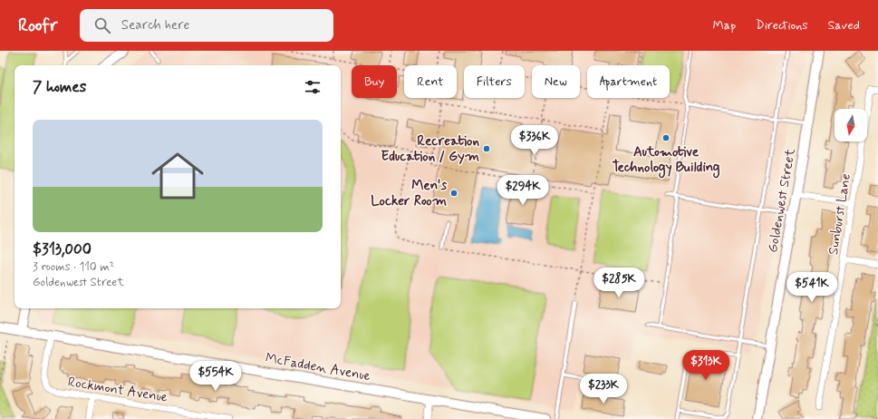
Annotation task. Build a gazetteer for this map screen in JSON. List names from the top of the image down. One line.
{"streets":{"street":["Goldenwest Street","Sunburst Lane","McFadden Avenue","Rockmont Avenue"]},"crossings":[["McFadden Avenue","Rockmont Avenue"]],"places":["Automotive Technology Building","Recreation Education / Gym","Men's Locker Room"],"north":"bottom","page":{"header":"Roofr","search":"Search here","nav":["Map","Directions","Saved"],"chip":["Buy","Rent","Filters","New","Apartment"],"heading":"7 homes","list":[{"name":"$313,000","note":"3 rooms · 110 m² · Goldenwest Street"}],"price":["$336K","$294K","$285K","$541K","$313K","$554K","$233K"]}}
